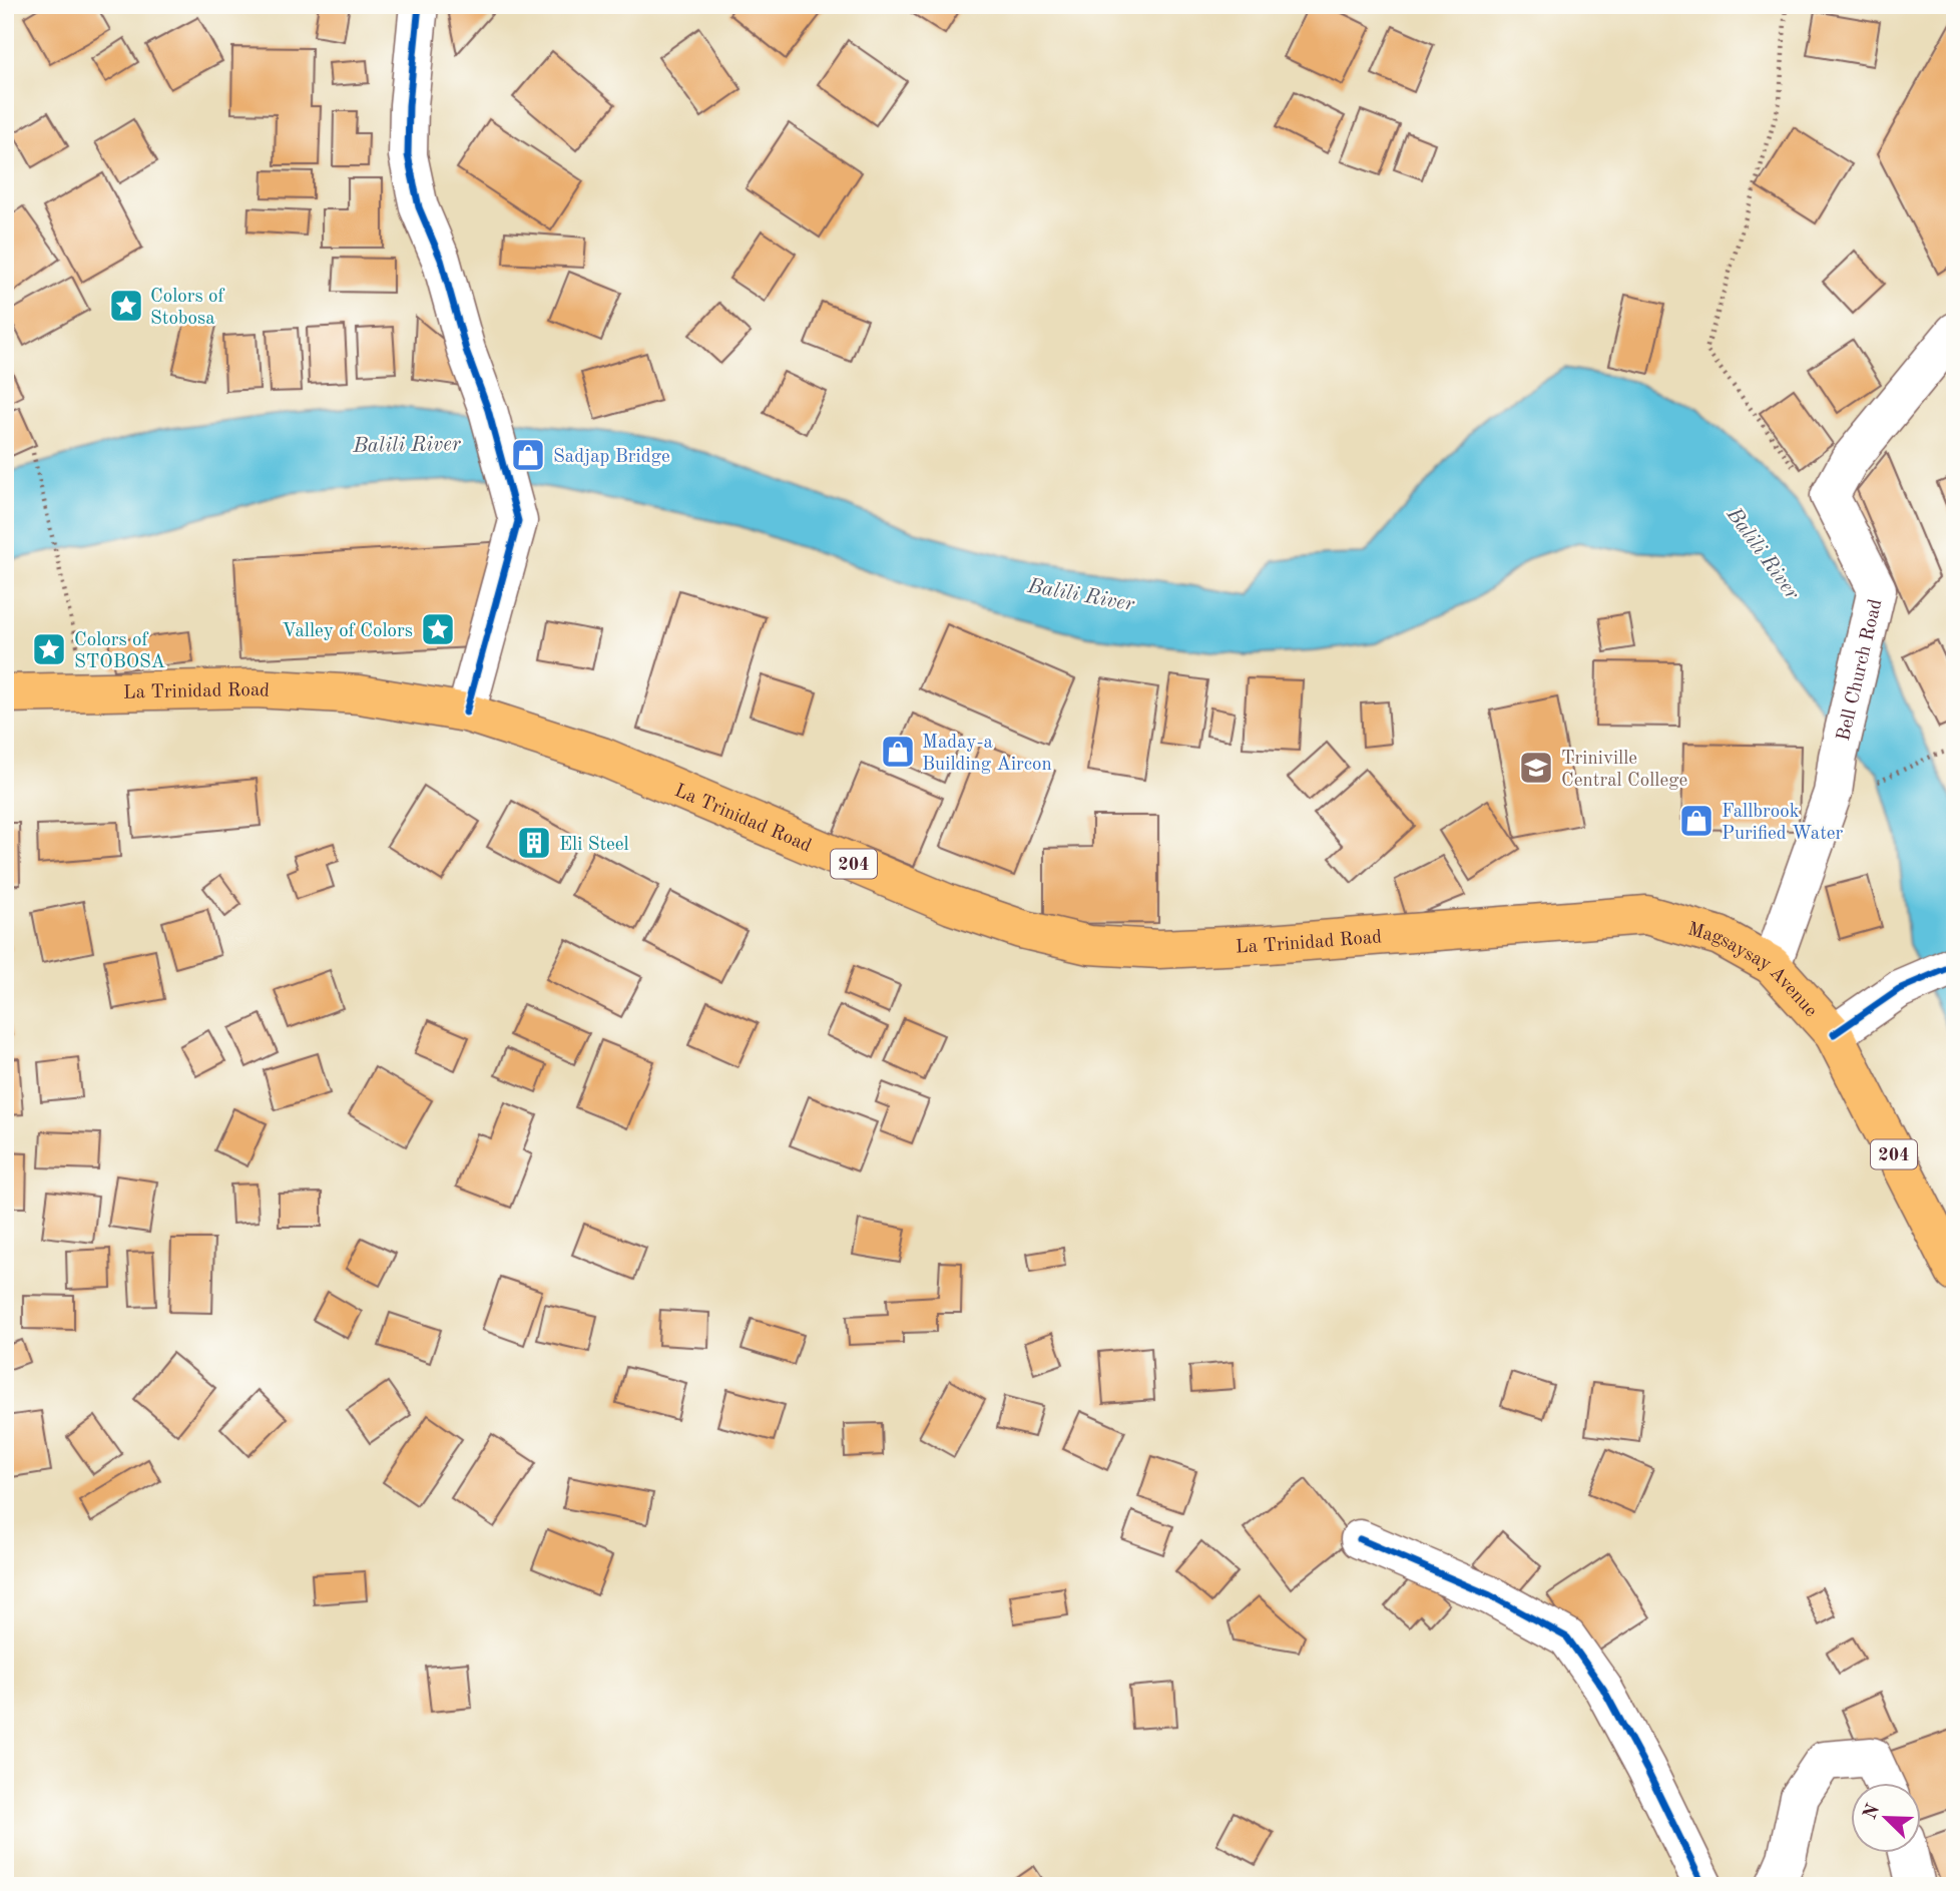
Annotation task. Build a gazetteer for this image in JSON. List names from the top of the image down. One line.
{"streets":{"highway":["La Trinidad Road","204","Magsaysay Avenue"],"street":["Bell Church Road"]},"crossings":[["Bell Church Road","Magsaysay Avenue"],["La Trinidad Road","Magsaysay Avenue"]],"water":["Balili River"],"places":{"place":["Colors of Stobosa","Valley of Colors","Colors of STOBOSA"],"shop":["Sadjap Bridge","Maday-a Building Aircon","Fallbrook Purified Water"],"school or university":["Triniville Central College"],"building":["Eli Steel"]},"north":"top left"}
